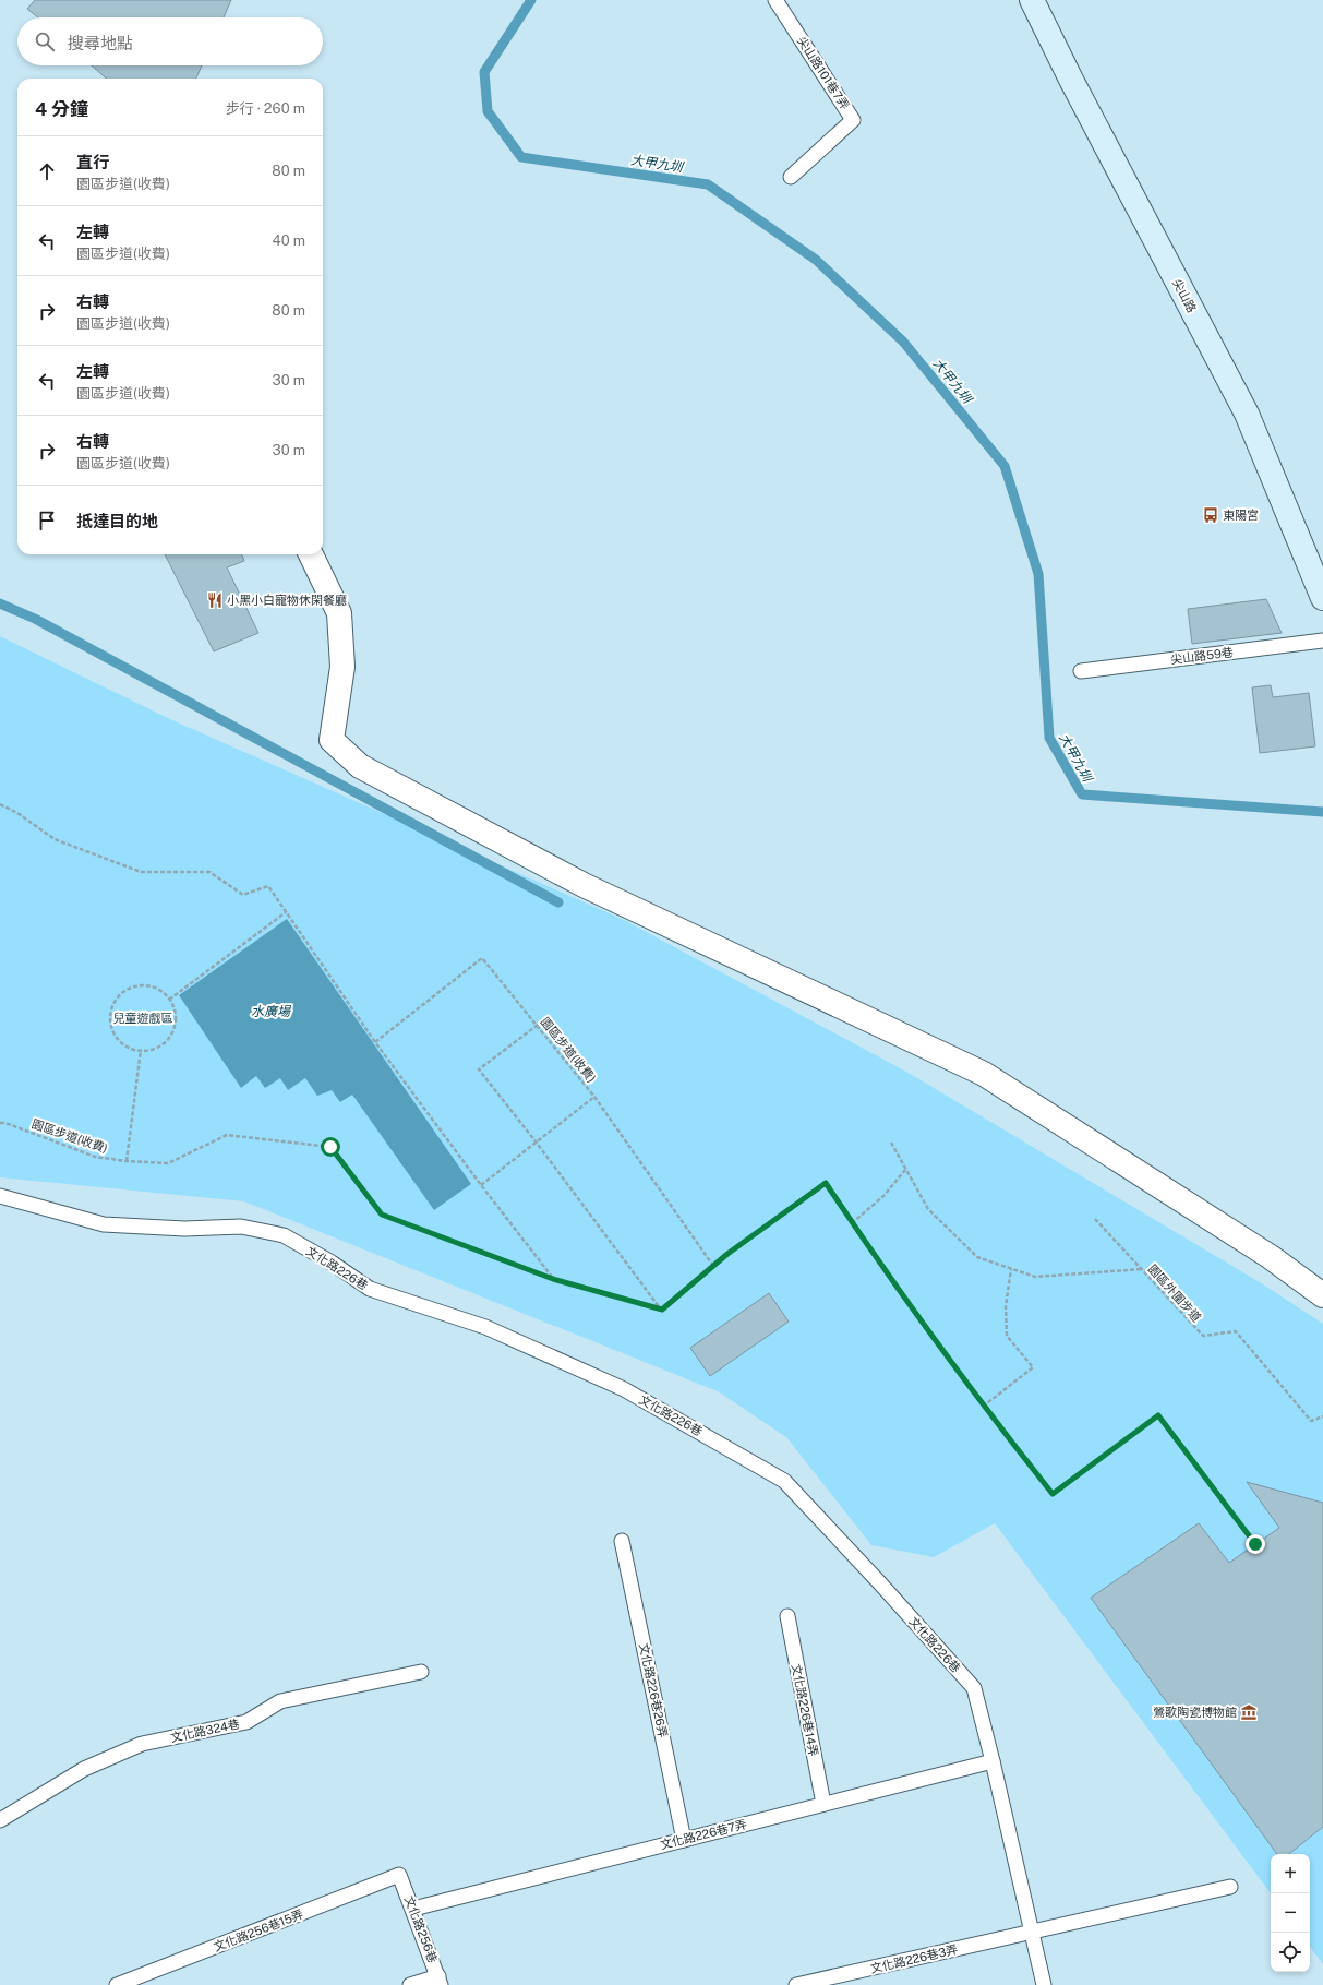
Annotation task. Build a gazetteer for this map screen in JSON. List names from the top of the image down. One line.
{"streets":{"street":["尖山路"],"lane":["尖山路101巷7弄","尖山路59巷","文化路226巷","文化路226巷26弄","文化路226巷14弄","文化路324巷","文化路226巷7弄","文化路256巷","文化路256巷15弄","文化路226巷3弄"],"path":["園區步道(收費)","園區外圍步道"]},"crossings":[["文化路226巷","文化路226巷7弄"],["文化路226巷","文化路226巷3弄"],["文化路226巷26弄","文化路226巷7弄"],["文化路226巷14弄","文化路226巷7弄"],["文化路226巷7弄","文化路256巷"],["文化路256巷","文化路256巷15弄"]],"water":["大甲九圳","水廣場"],"parks":["兒童遊戲區"],"places":{"bus stop":["東陽宮"],"restaurant":["小黑小白寵物休閑餐廳"],"museum":["鶯歌陶瓷博物館"]},"page":{"search":"搜尋地點","heading":["4 分鐘","步行 · 260 m"],"list":[["直行","園區步道(收費)","80 m"],["左轉","園區步道(收費)","40 m"],["右轉","園區步道(收費)","80 m"],["左轉","園區步道(收費)","30 m"],["右轉","園區步道(收費)","30 m"],"抵達目的地"],"map_buttons":["+","−"]}}
